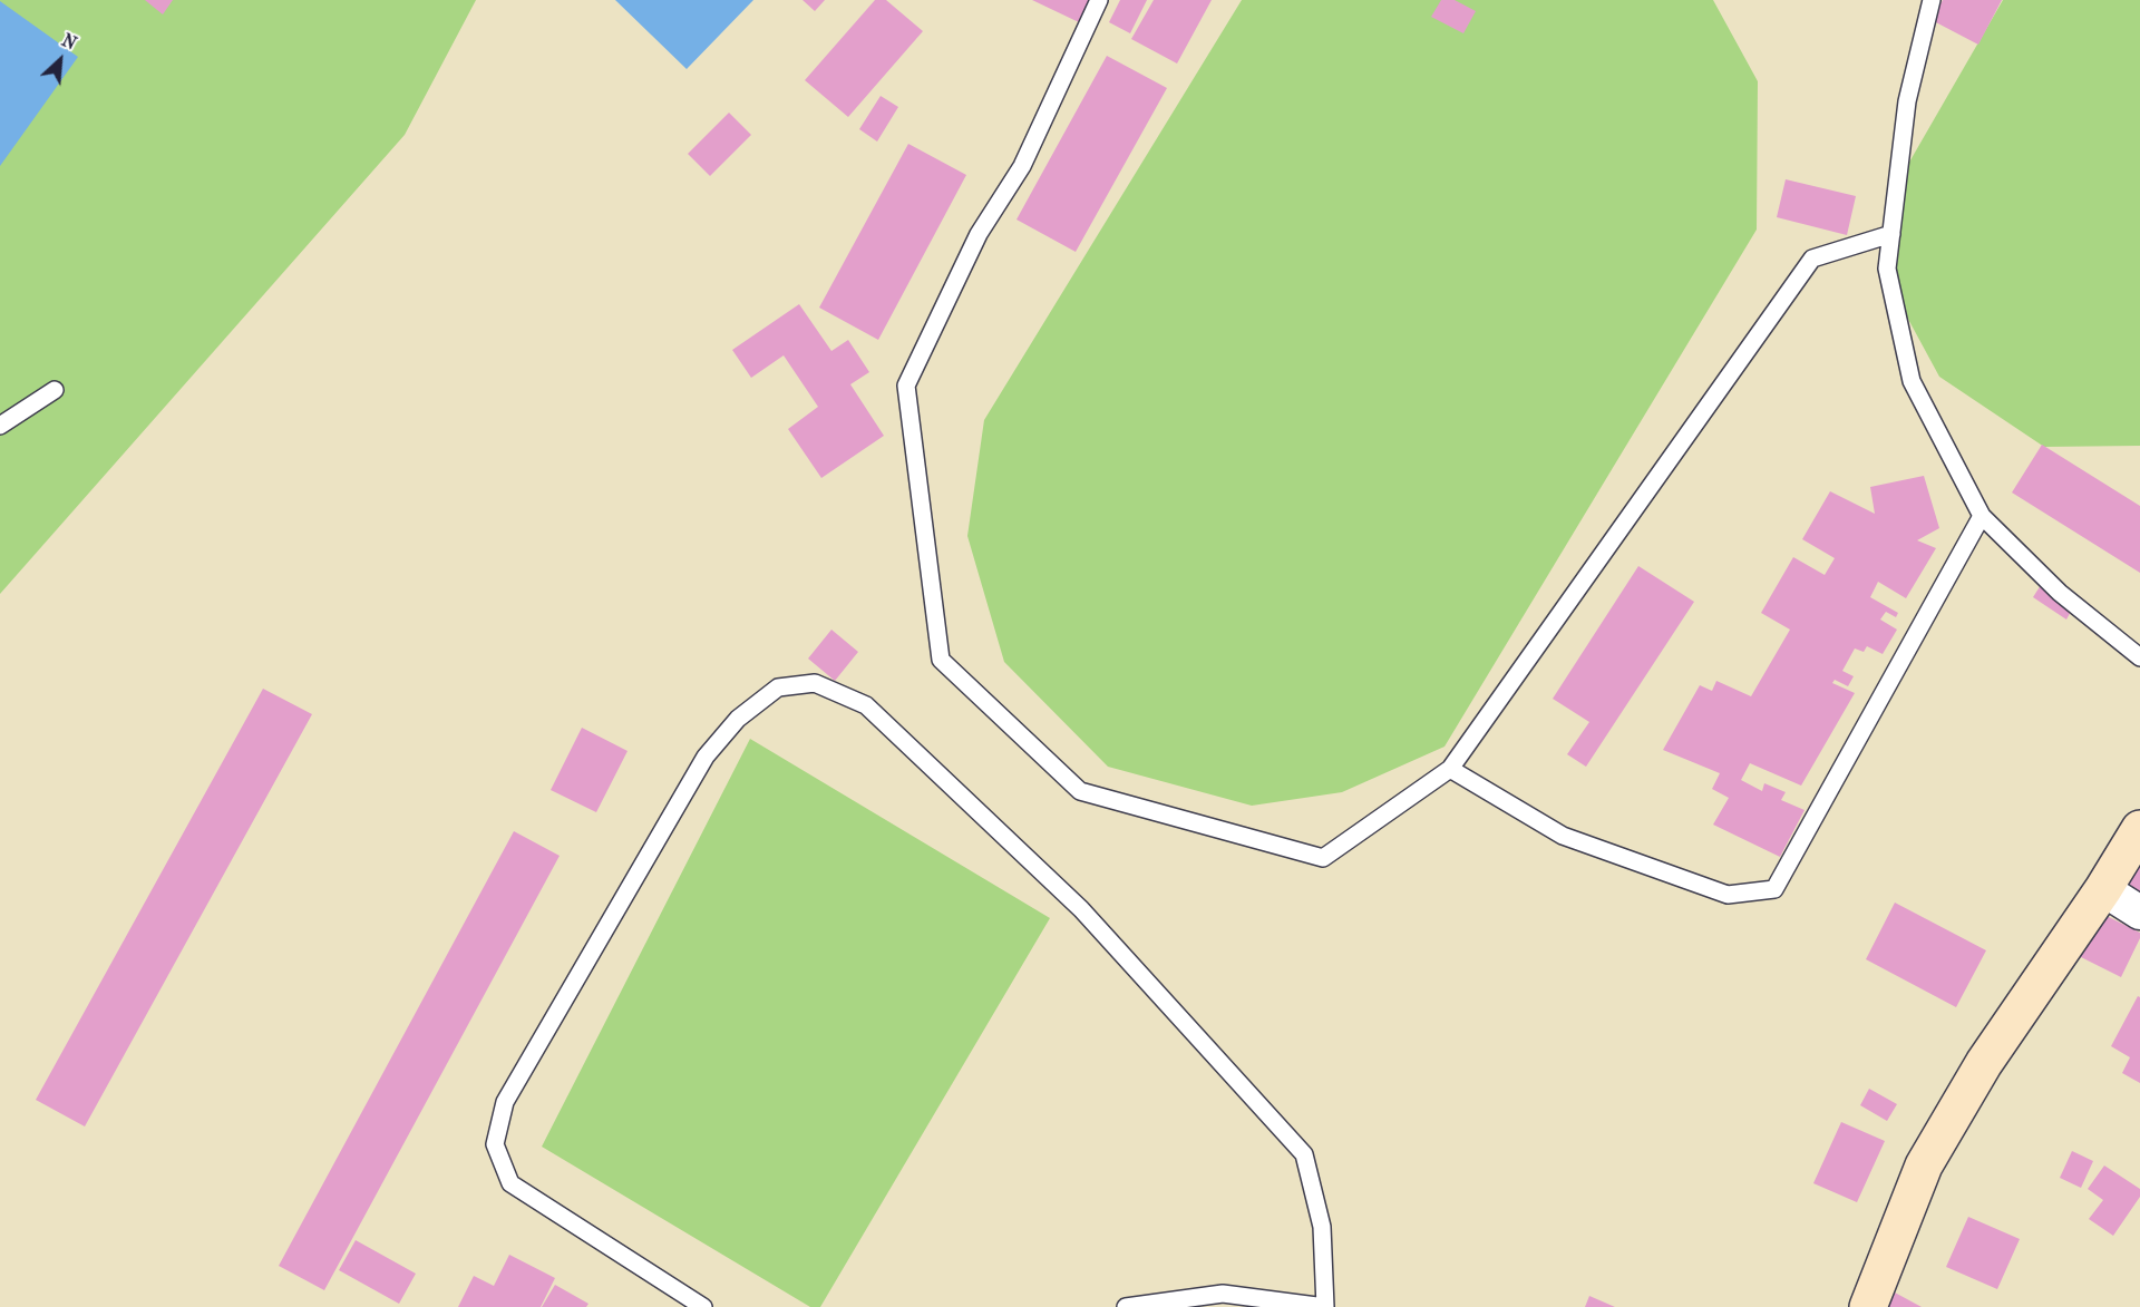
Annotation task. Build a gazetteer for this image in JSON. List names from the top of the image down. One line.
{"north":"top right"}
